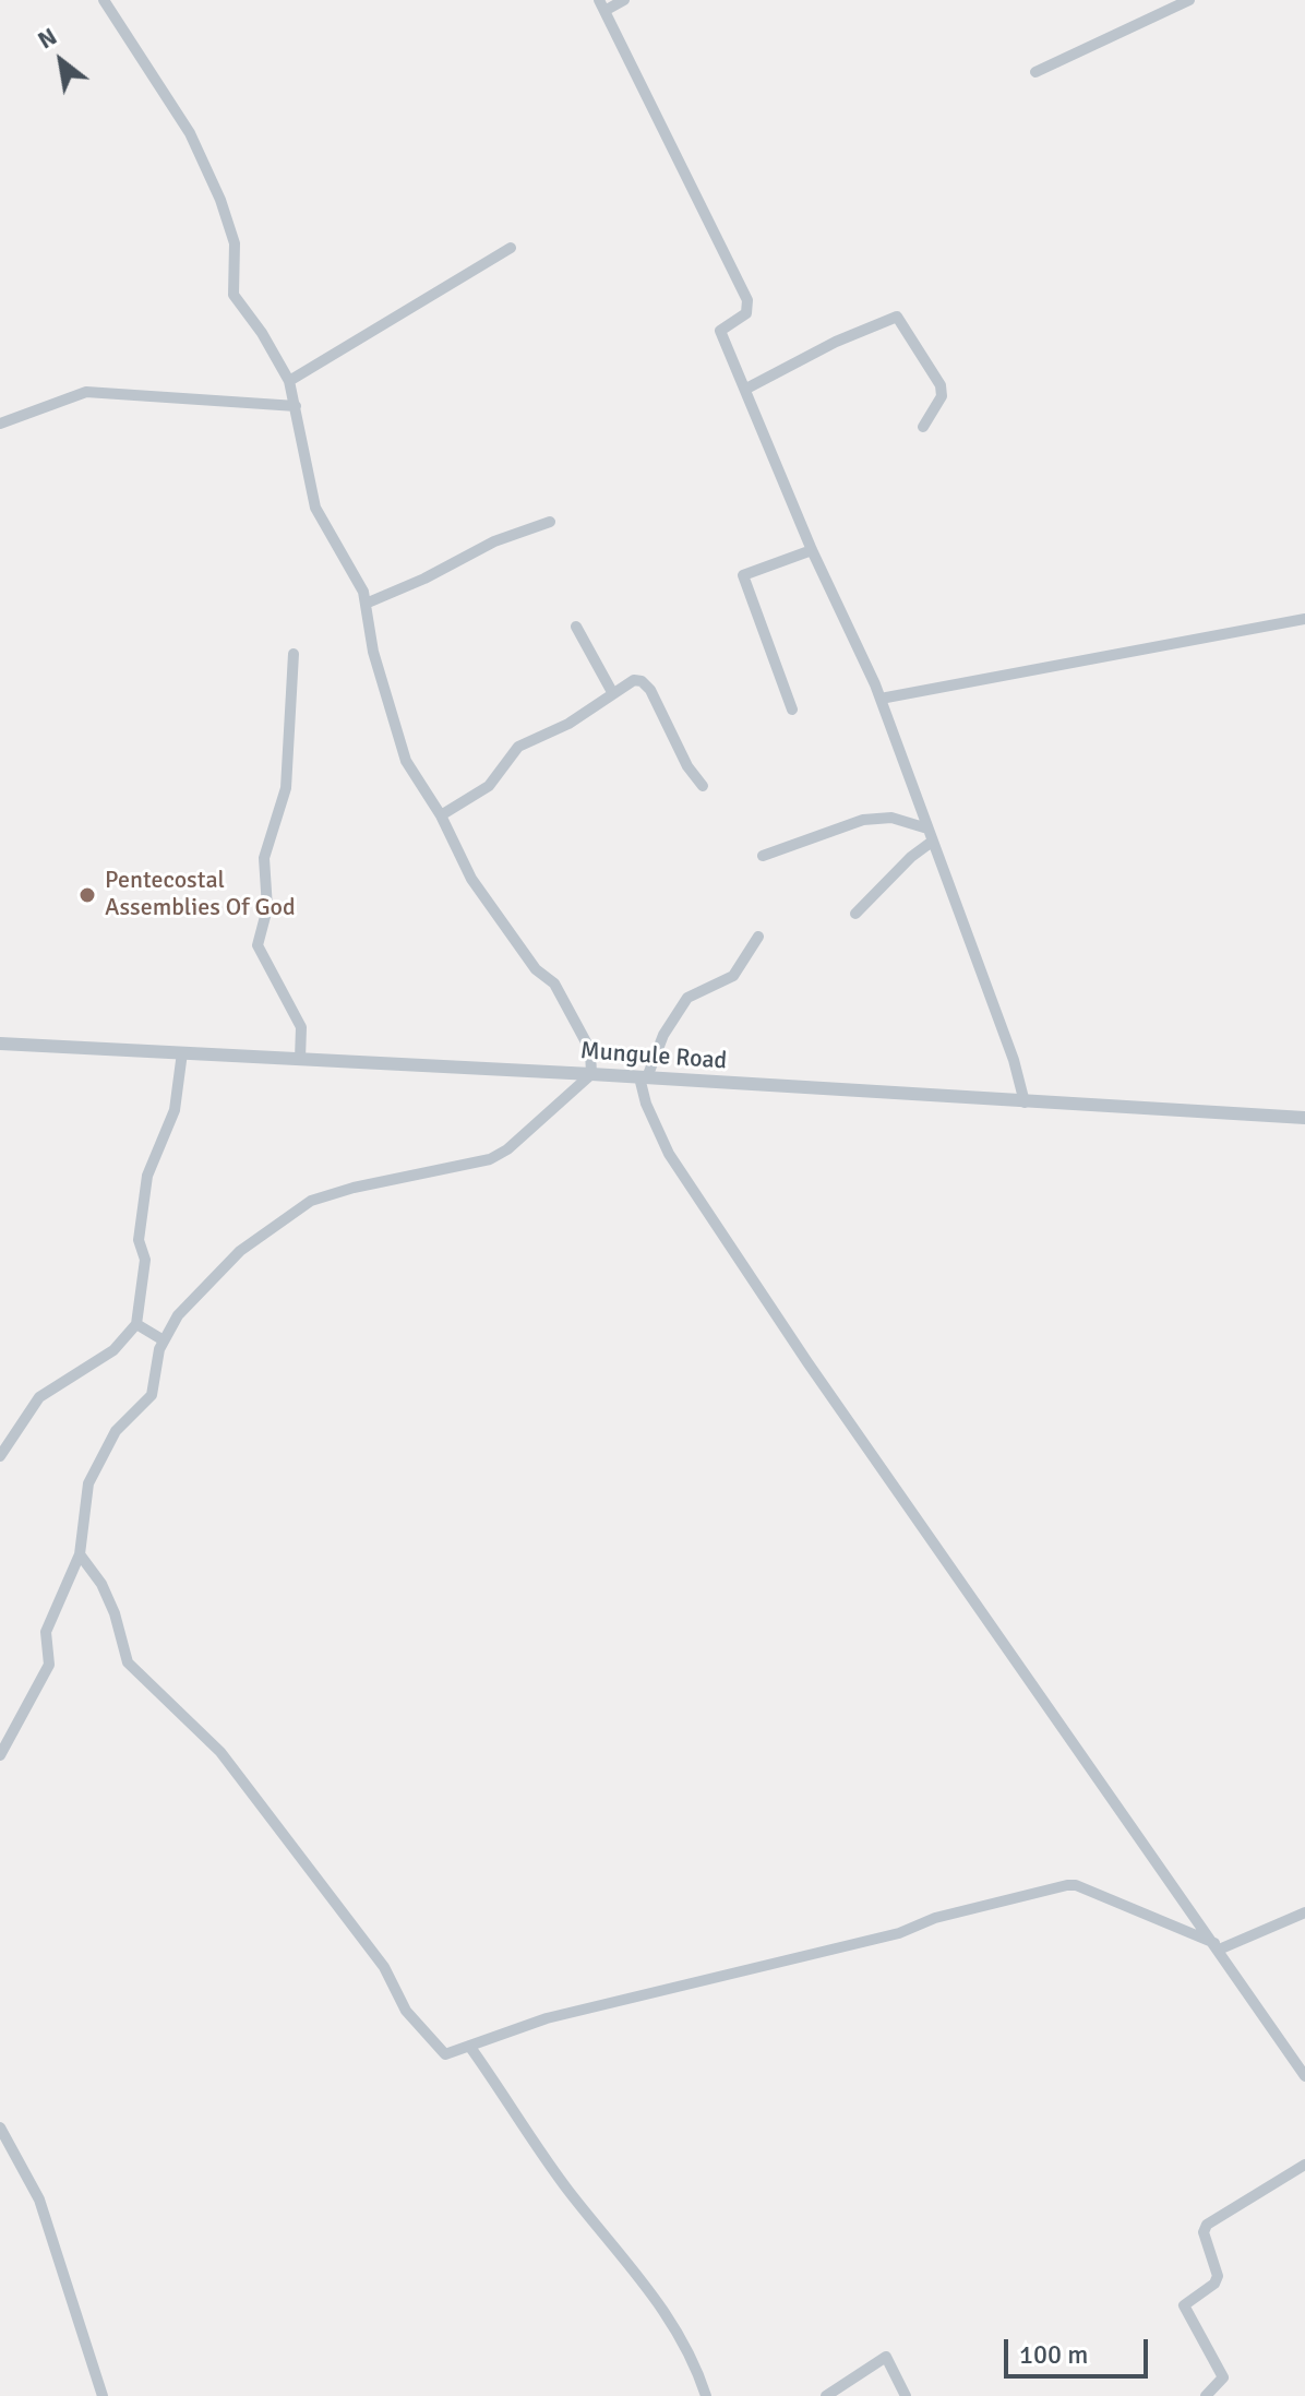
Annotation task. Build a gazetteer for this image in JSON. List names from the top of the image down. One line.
{"streets":{"street":["Mungule Road"]},"places":["Pentecostal Assemblies Of God"],"scale_bar":"100 m","north":"top left"}
